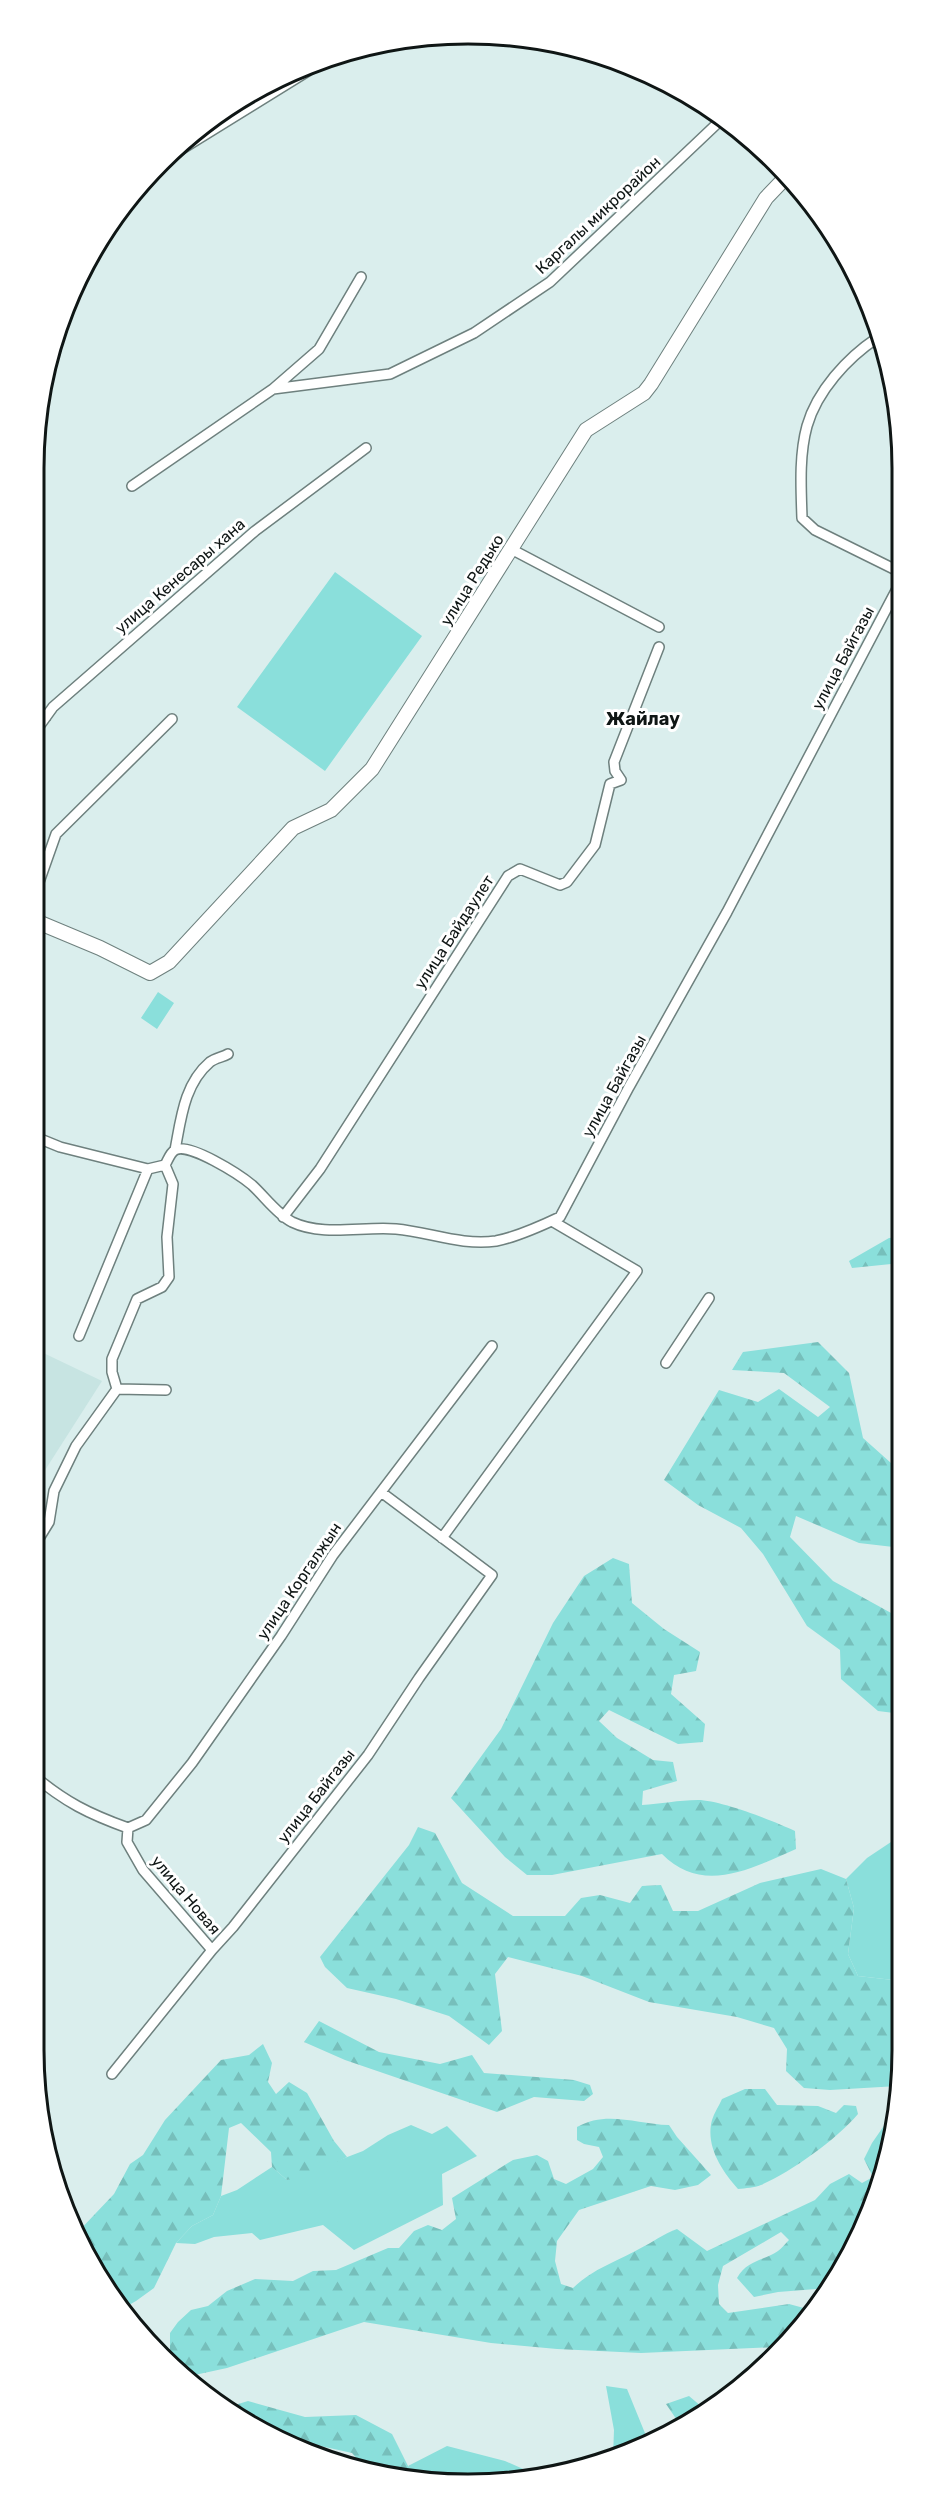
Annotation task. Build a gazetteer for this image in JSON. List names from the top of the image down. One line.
{"streets":{"street":["Каргалы микрорайон","улица Кенесары хана","улица Редько","улица Байгазы","улица Байдаулет","улица Коргалжын","улица Новая"]},"crossings":[["улица Байгазы","улица Коргалжын"],["улица Байгазы","улица Новая"],["улица Коргалжын","улица Новая"]],"districts":["Жайлау"]}
